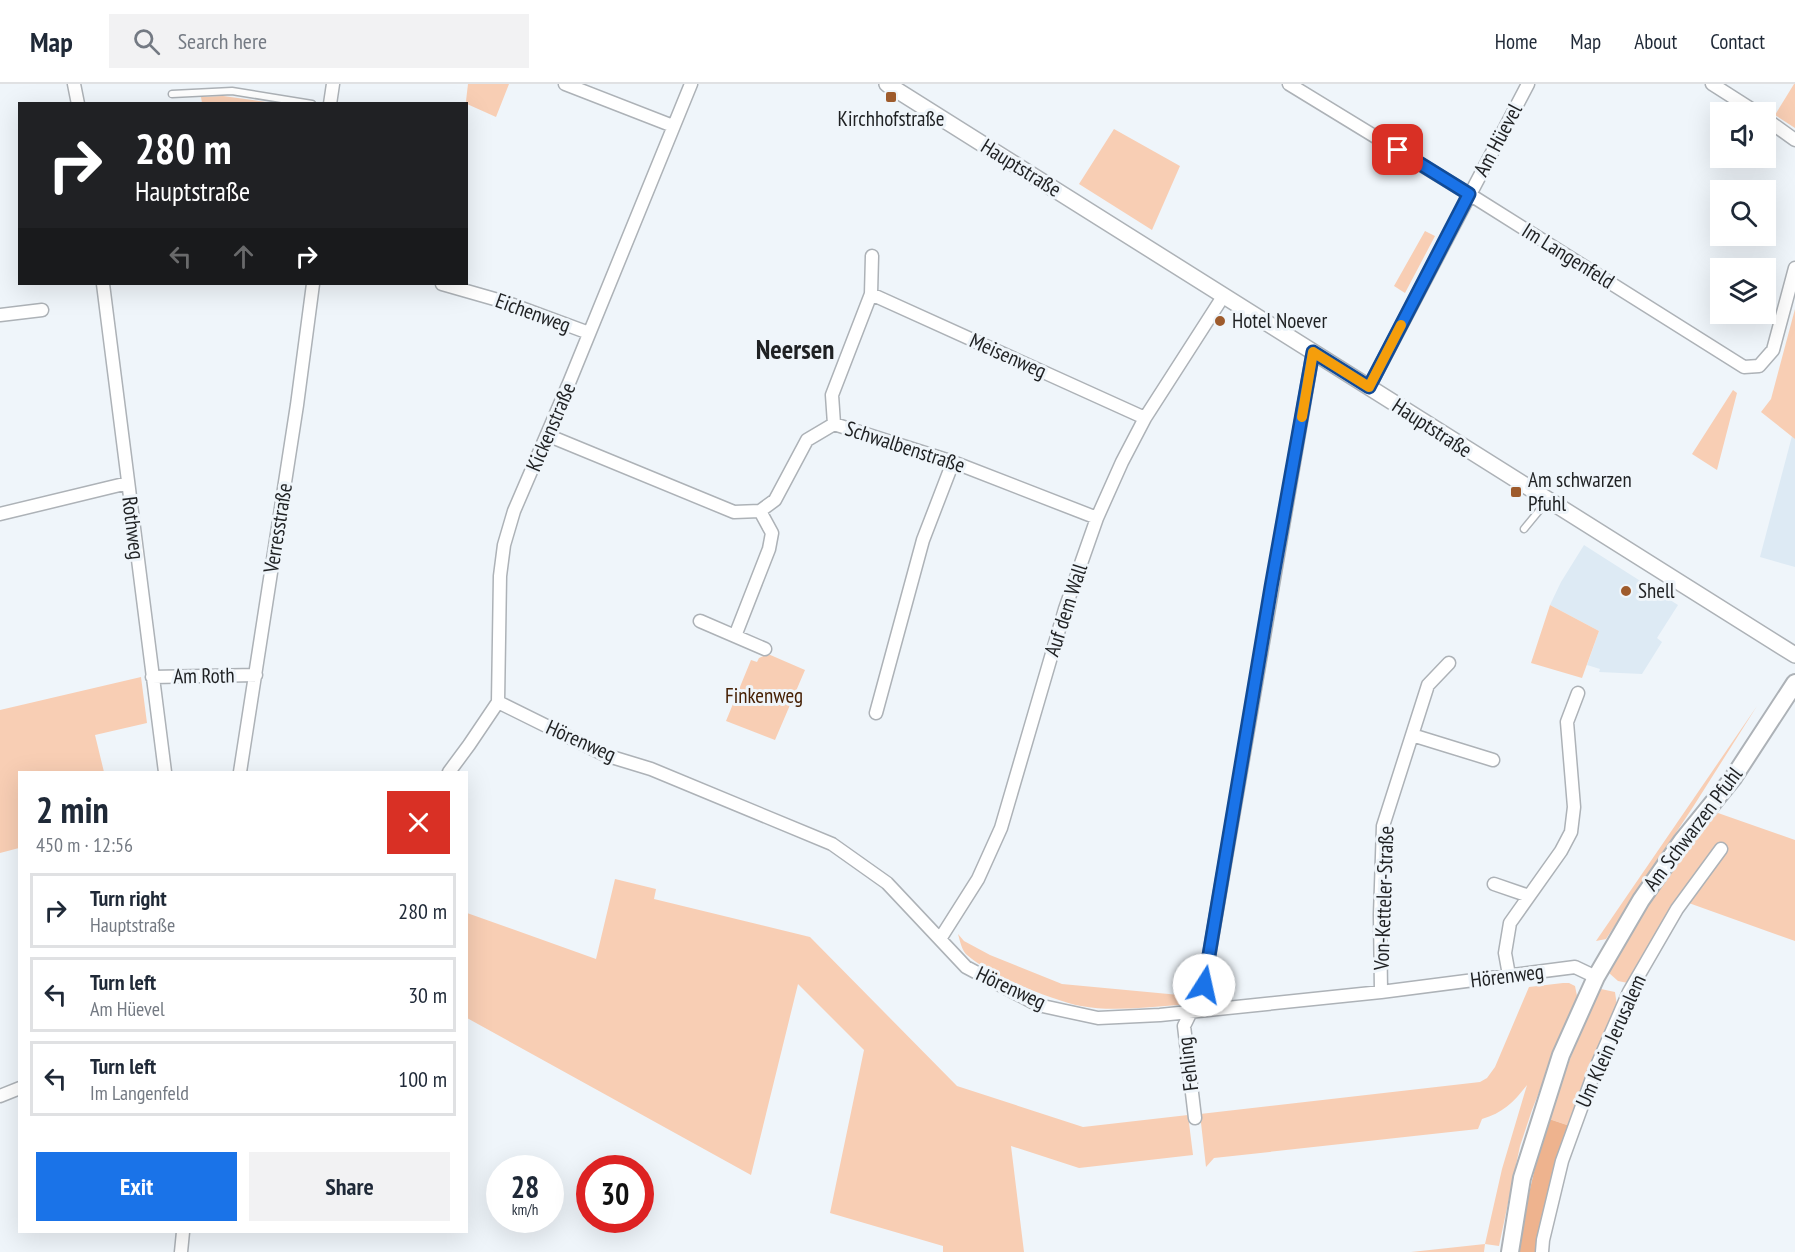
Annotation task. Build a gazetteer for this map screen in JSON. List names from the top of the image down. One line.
{"streets":{"main road":["Am Schwarzen Pfuhl"],"street":["Am Hüevel","Hauptstraße","Im Langenfeld","Eichenweg","Meisenweg","Kickenstraße","Schwalbenstraße","Rothweg","Verresstraße","Auf dem Wall","Am Roth","Hörenweg","Von-Ketteler-Straße","Um Klein Jerusalem","Fehling"]},"crossings":[["Am Hüevel","Hauptstraße"],["Am Hüevel","Im Langenfeld"],["Hauptstraße","Auf dem Wall"],["Hauptstraße","Fehling"],["Eichenweg","Kickenstraße"],["Meisenweg","Auf dem Wall"],["Kickenstraße","Hörenweg"],["Schwalbenstraße","Auf dem Wall"],["Rothweg","Am Roth"],["Verresstraße","Am Roth"],["Auf dem Wall","Hörenweg"],["Hörenweg","Am Schwarzen Pfuhl"],["Hörenweg","Von-Ketteler-Straße"],["Hörenweg","Fehling"]],"districts":["Neersen"],"parks":["Finkenweg"],"places":{"transit":["Kirchhofstraße","Am schwarzen Pfuhl"],"other":["Hotel Noever","Shell"]},"page":{"header":"Map","search":"Search here","nav":["Home","Map","About","Contact"],"turn":["280 m","Hauptstraße"],"heading":["2 min","450 m · 12:56"],"list":[{"name":"Turn right","note":"Hauptstraße","value":"280 m"},{"name":"Turn left","note":"Am Hüevel","value":"30 m"},{"name":"Turn left","note":"Im Langenfeld","value":"100 m"}],"buttons":["Exit","Share"],"speed":"28 km/h","limit":"30"}}
